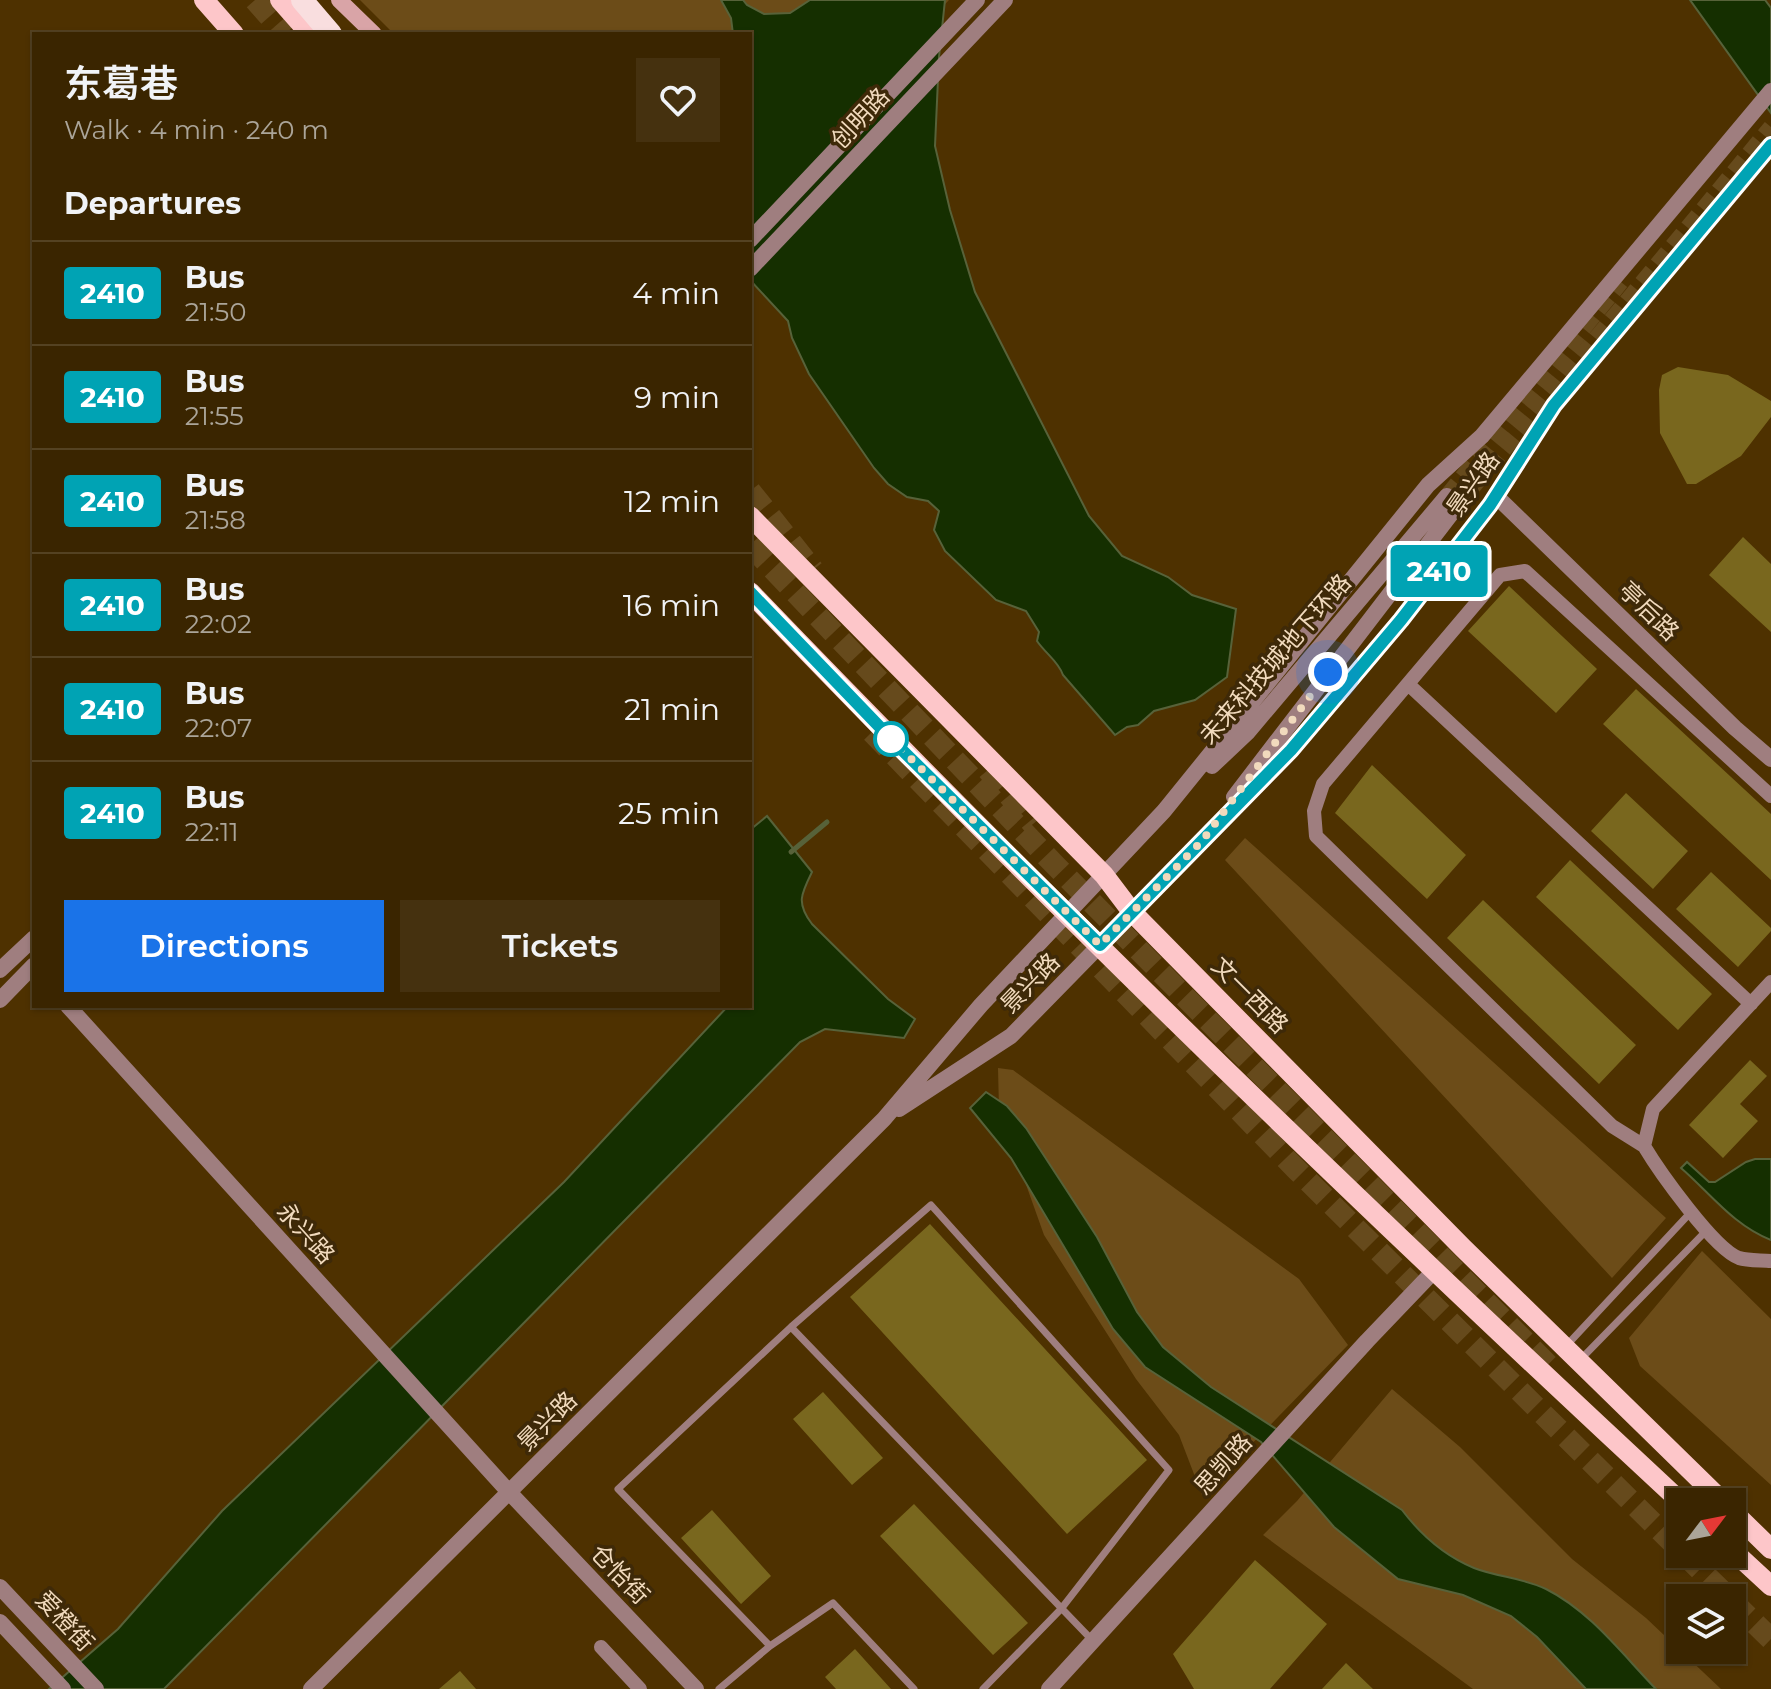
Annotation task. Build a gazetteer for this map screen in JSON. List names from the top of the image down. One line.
{"streets":{"main road":["文一西路"],"street":["创明路","景兴路","亭后路","未来科技城地下环路","永兴路","思凯路","仓怡街","爱橙街"]},"crossings":[["景兴路","亭后路"],["景兴路","未来科技城地下环路"],["景兴路","文一西路"],["景兴路","永兴路"],["景兴路","仓怡街"],["永兴路","仓怡街"]],"lines":["bus line 2410"],"north":"top right","page":{"on_map":"2410","heading":[["东葛巷","Walk · 4 min · 240 m"],"Departures"],"list":[{"mark":"2410","name":"Bus","note":"21:50","value":"4 min"},{"mark":"2410","name":"Bus","note":"21:55","value":"9 min"},{"mark":"2410","name":"Bus","note":"21:58","value":"12 min"},{"mark":"2410","name":"Bus","note":"22:02","value":"16 min"},{"mark":"2410","name":"Bus","note":"22:07","value":"21 min"},{"mark":"2410","name":"Bus","note":"22:11","value":"25 min"}],"buttons":["Directions","Tickets"]}}
